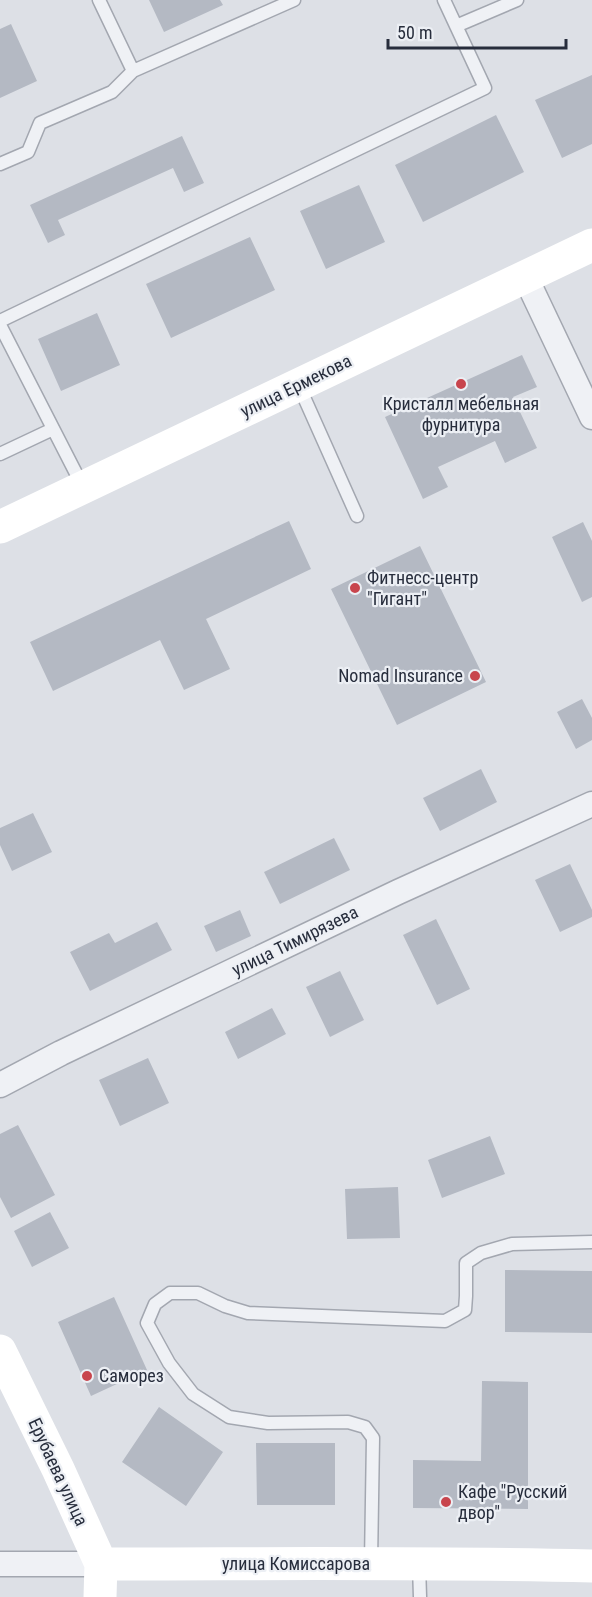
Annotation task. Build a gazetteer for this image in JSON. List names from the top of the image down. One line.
{"streets":{"main road":["улица Ермекова","Ерубаева улица","улица Комиссарова"],"street":["улица Тимирязева"]},"crossings":[["Ерубаева улица","улица Комиссарова"]],"places":["Кристалл мебельная фурнитура","Фитнесс-центр \"Гигант\"","Nomad Insurance","Саморез","Кафе \"Русский двор\""],"scale_bar":"50 m"}
